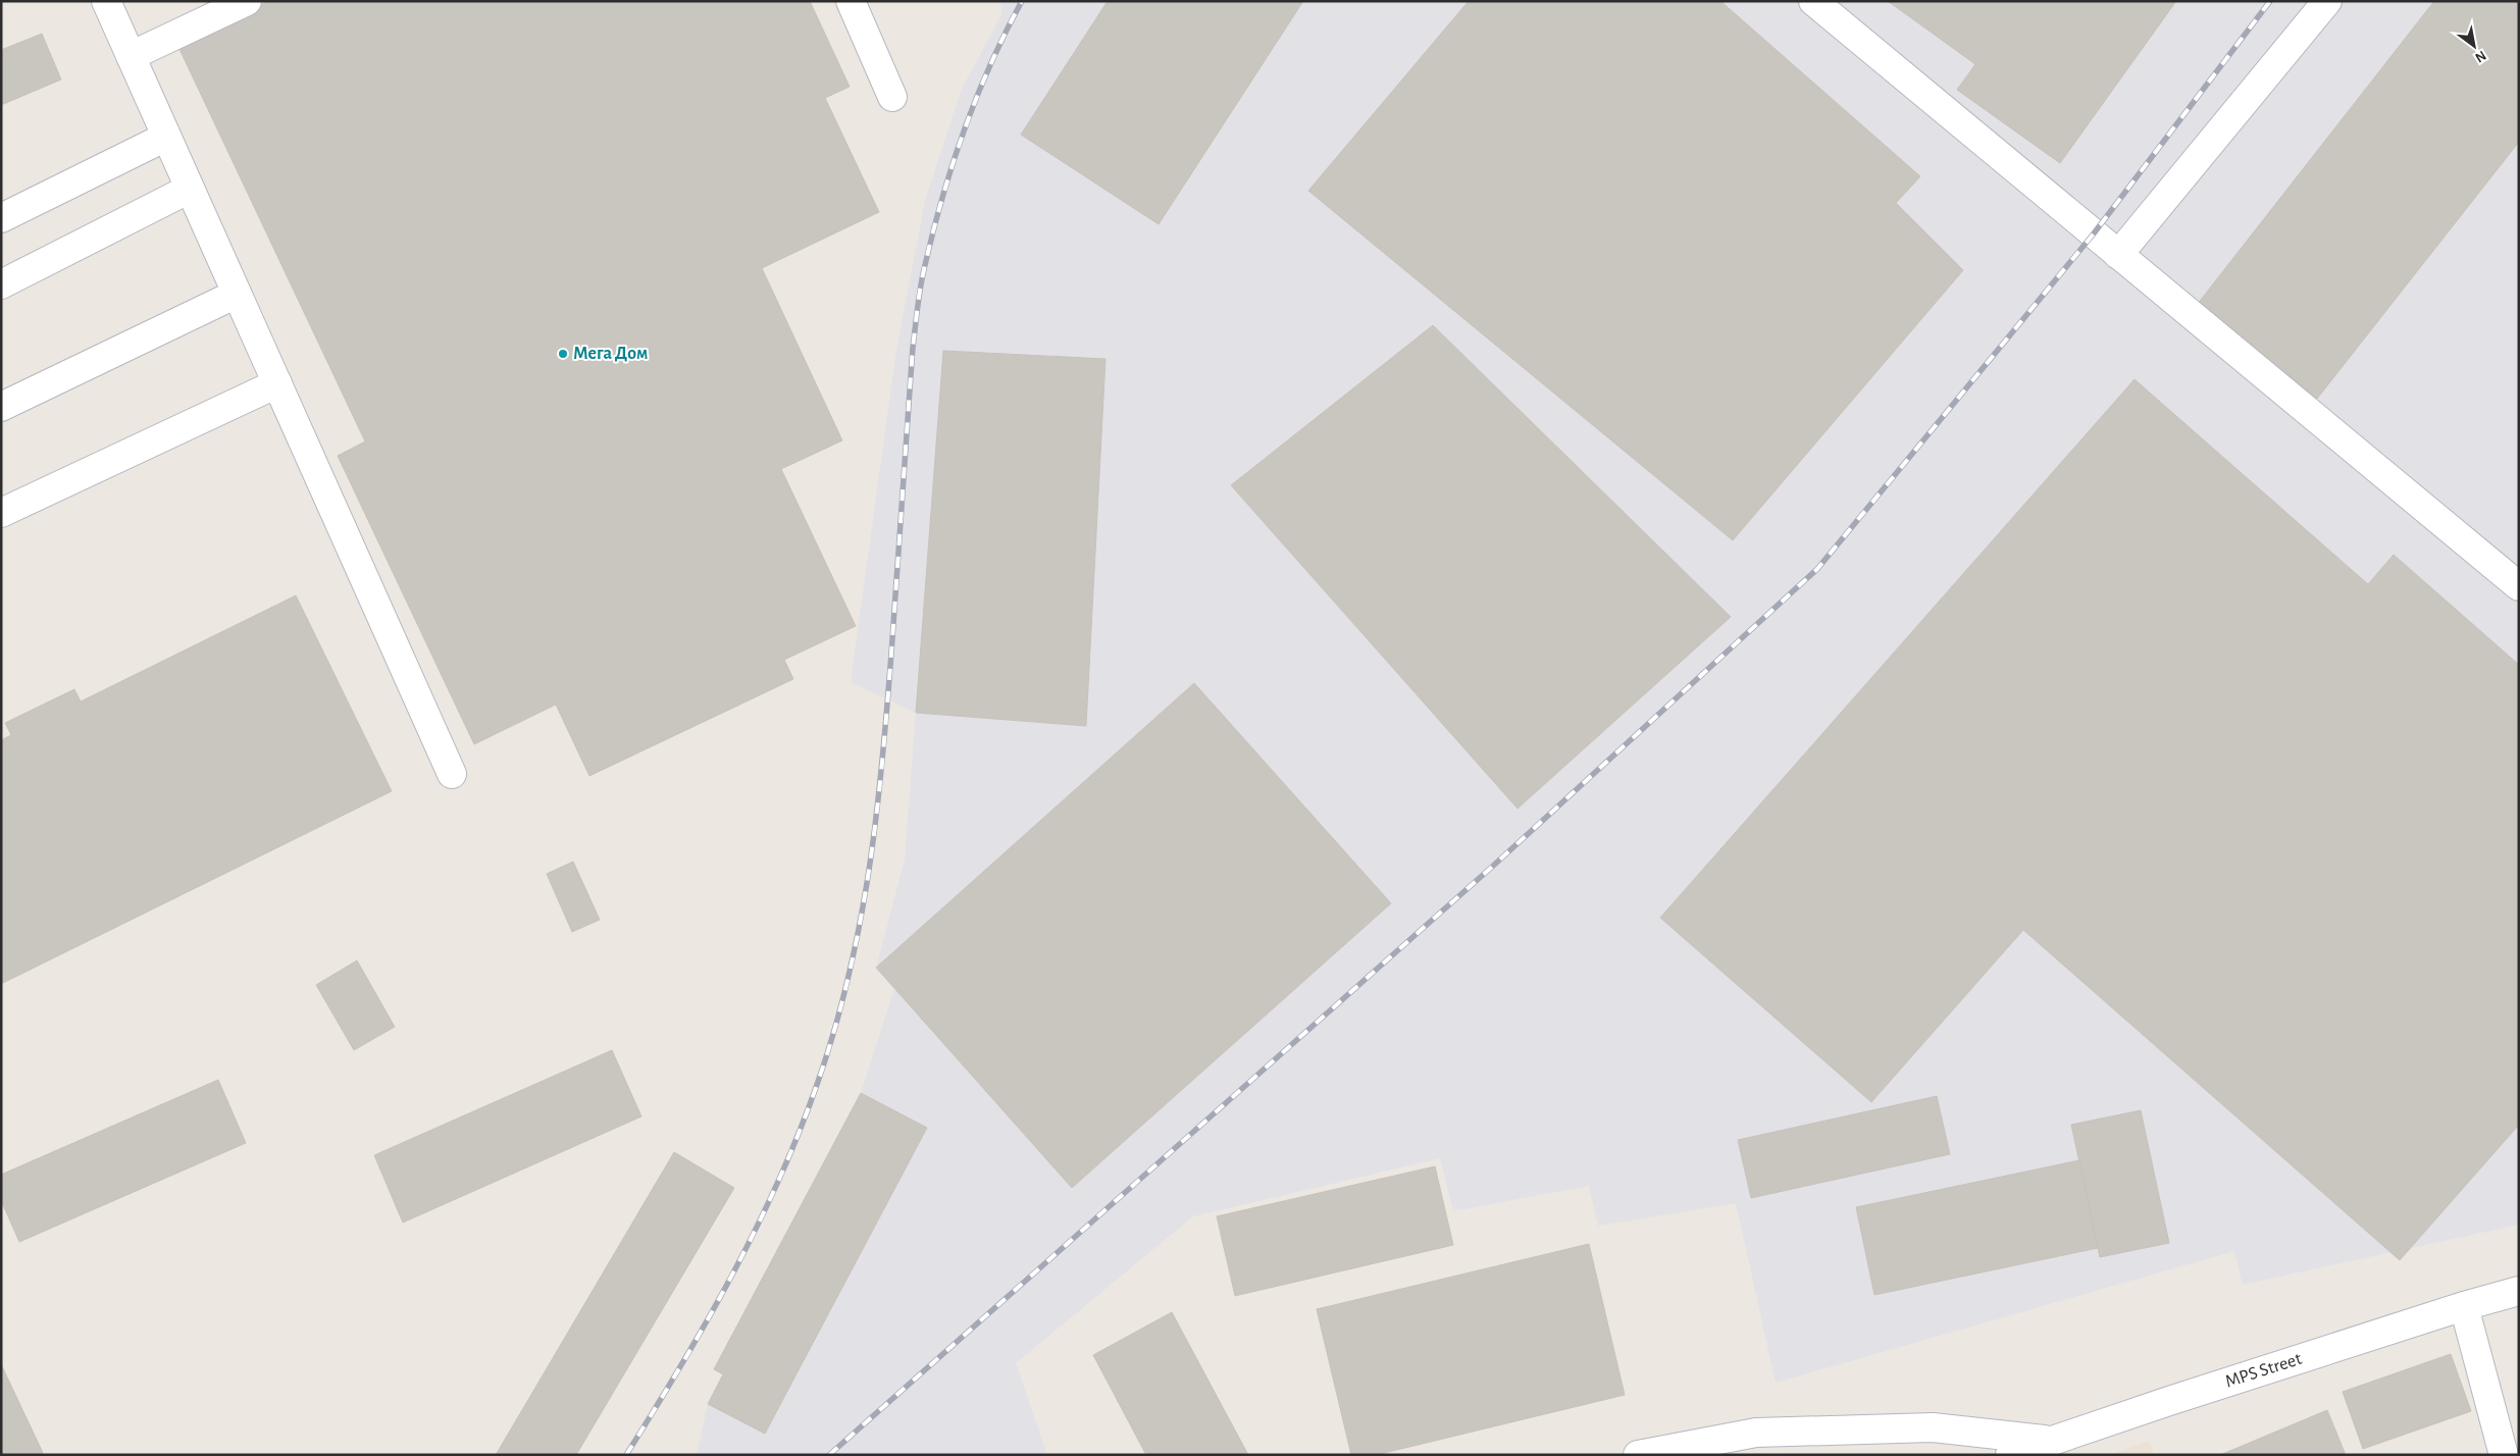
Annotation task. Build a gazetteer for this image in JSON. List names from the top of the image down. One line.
{"streets":{"street":["MPS Street"]},"places":["Мега Дом"],"north":"bottom right"}
